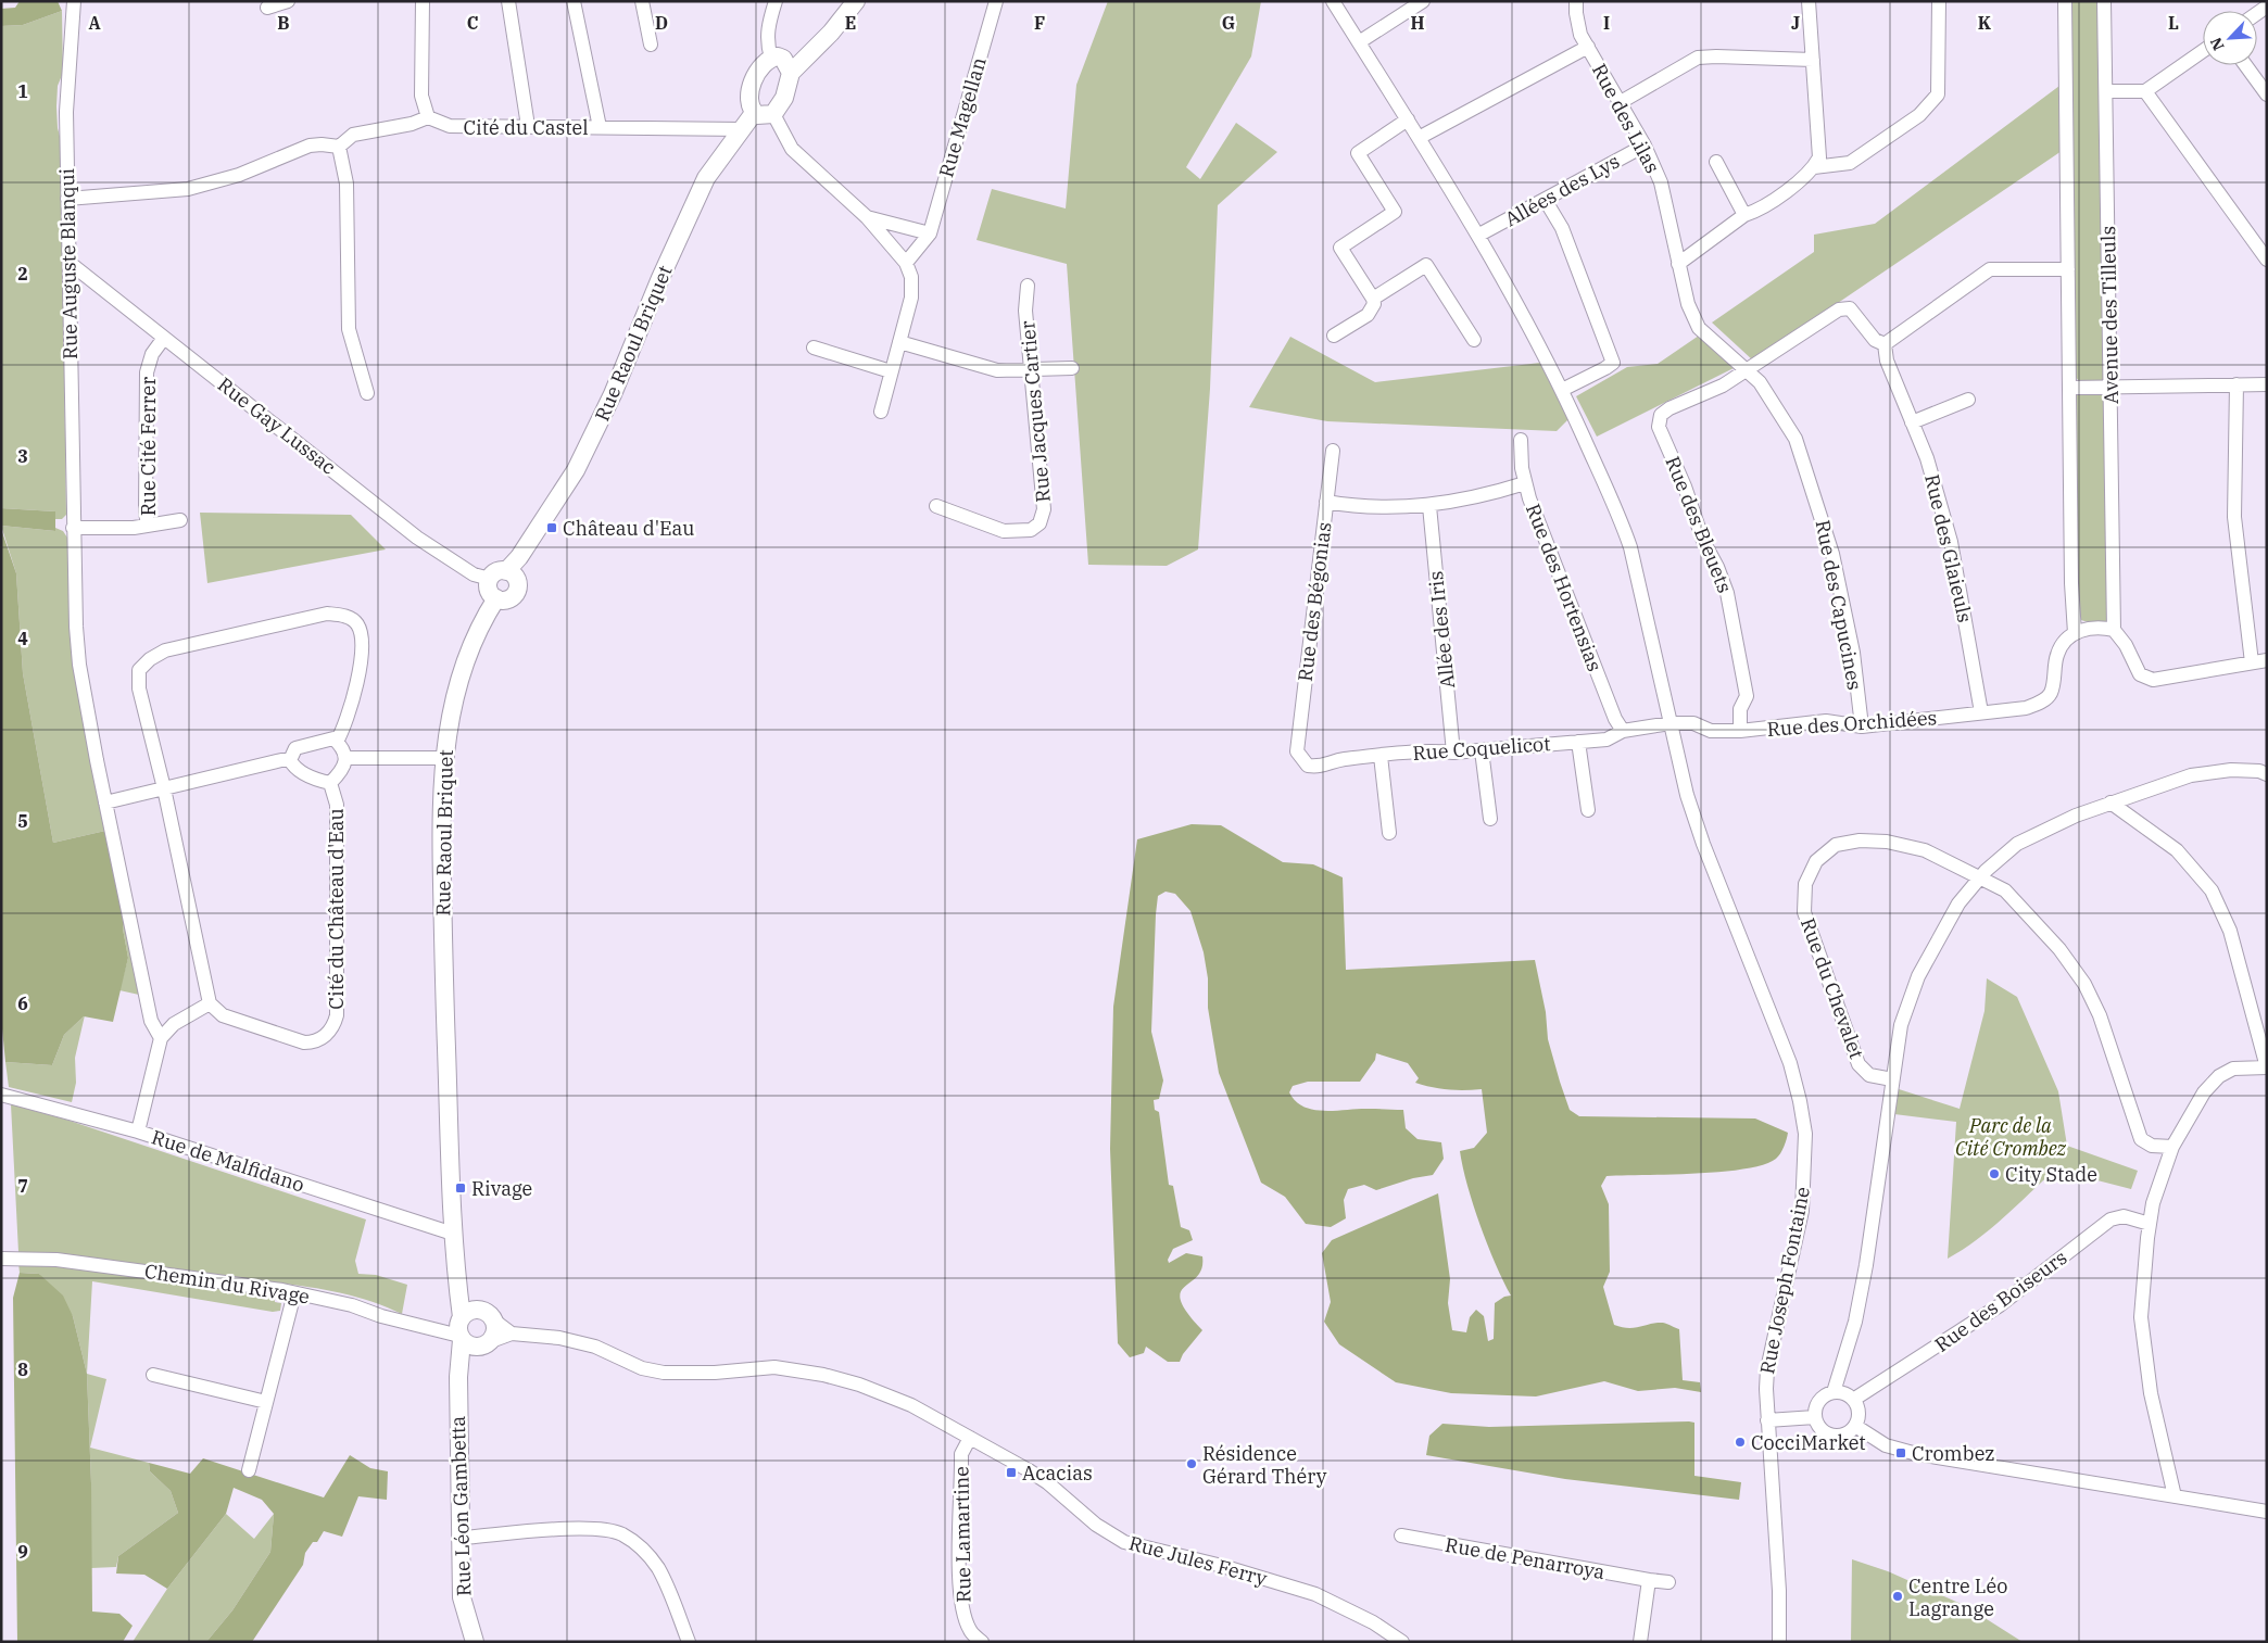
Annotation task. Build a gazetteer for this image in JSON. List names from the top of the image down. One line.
{"streets":{"main road":["Rue Raoul Briquet","Rue Léon Gambetta"],"street":["Rue Magellan","Rue des Lilas","Cité du Castel","Allées des Lys","Rue Auguste Blanqui","Avenue des Tilleuls","Rue Jacques Cartier","Rue Gay Lussac","Rue Cité Ferrer","Rue des Bleuets","Rue des Glaieuls","Rue des Hortensias","Rue des Bégonias","Rue des Capucines","Allée des Iris","Rue des Orchidées","Rue Coquelicot","Cité du Château d'Eau","Rue du Chevalet","Rue de Malfidano","Rue Joseph Fontaine","Chemin du Rivage","Rue des Boiseurs","Rue Lamartine","Rue de Penarroya","Rue Jules Ferry"]},"crossings":[["Rue des Lilas","Allées des Lys"],["Rue des Lilas","Rue des Capucines"],["Cité du Castel","Rue Raoul Briquet"],["Allées des Lys","Rue Joseph Fontaine"],["Rue Auguste Blanqui","Rue Gay Lussac"],["Rue Auguste Blanqui","Rue Cité Ferrer"],["Rue Raoul Briquet","Rue Gay Lussac"],["Rue Raoul Briquet","Rue Léon Gambetta"],["Rue Gay Lussac","Rue Cité Ferrer"],["Rue des Bleuets","Rue des Capucines"],["Rue des Bleuets","Rue des Orchidées"],["Rue des Glaieuls","Rue des Orchidées"],["Rue des Hortensias","Rue Coquelicot"],["Rue des Bégonias","Rue Coquelicot"],["Rue des Capucines","Rue des Orchidées"],["Allée des Iris","Rue Coquelicot"],["Rue des Orchidées","Rue Coquelicot"],["Rue des Orchidées","Rue Joseph Fontaine"],["Rue Coquelicot","Rue Joseph Fontaine"],["Rue du Chevalet","Rue des Boiseurs"],["Rue de Malfidano","Rue Léon Gambetta"],["Chemin du Rivage","Rue Léon Gambetta"],["Chemin du Rivage","Rue Jules Ferry"],["Rue Léon Gambetta","Rue Jules Ferry"],["Rue Lamartine","Rue Jules Ferry"]],"parks":["Parc de la Cité Crombez"],"places":{"transit":["Château d'Eau","Rivage","Crombez","Acacias"],"other":["City Stade","CocciMarket","Résidence Gérard Théry","Centre Léo Lagrange"]},"north":"bottom left","grid":{"columns":["A","B","C","D","E","F","G","H","I","J","K","L"],"rows":["1","2","3","4","5","6","7","8","9"]}}
